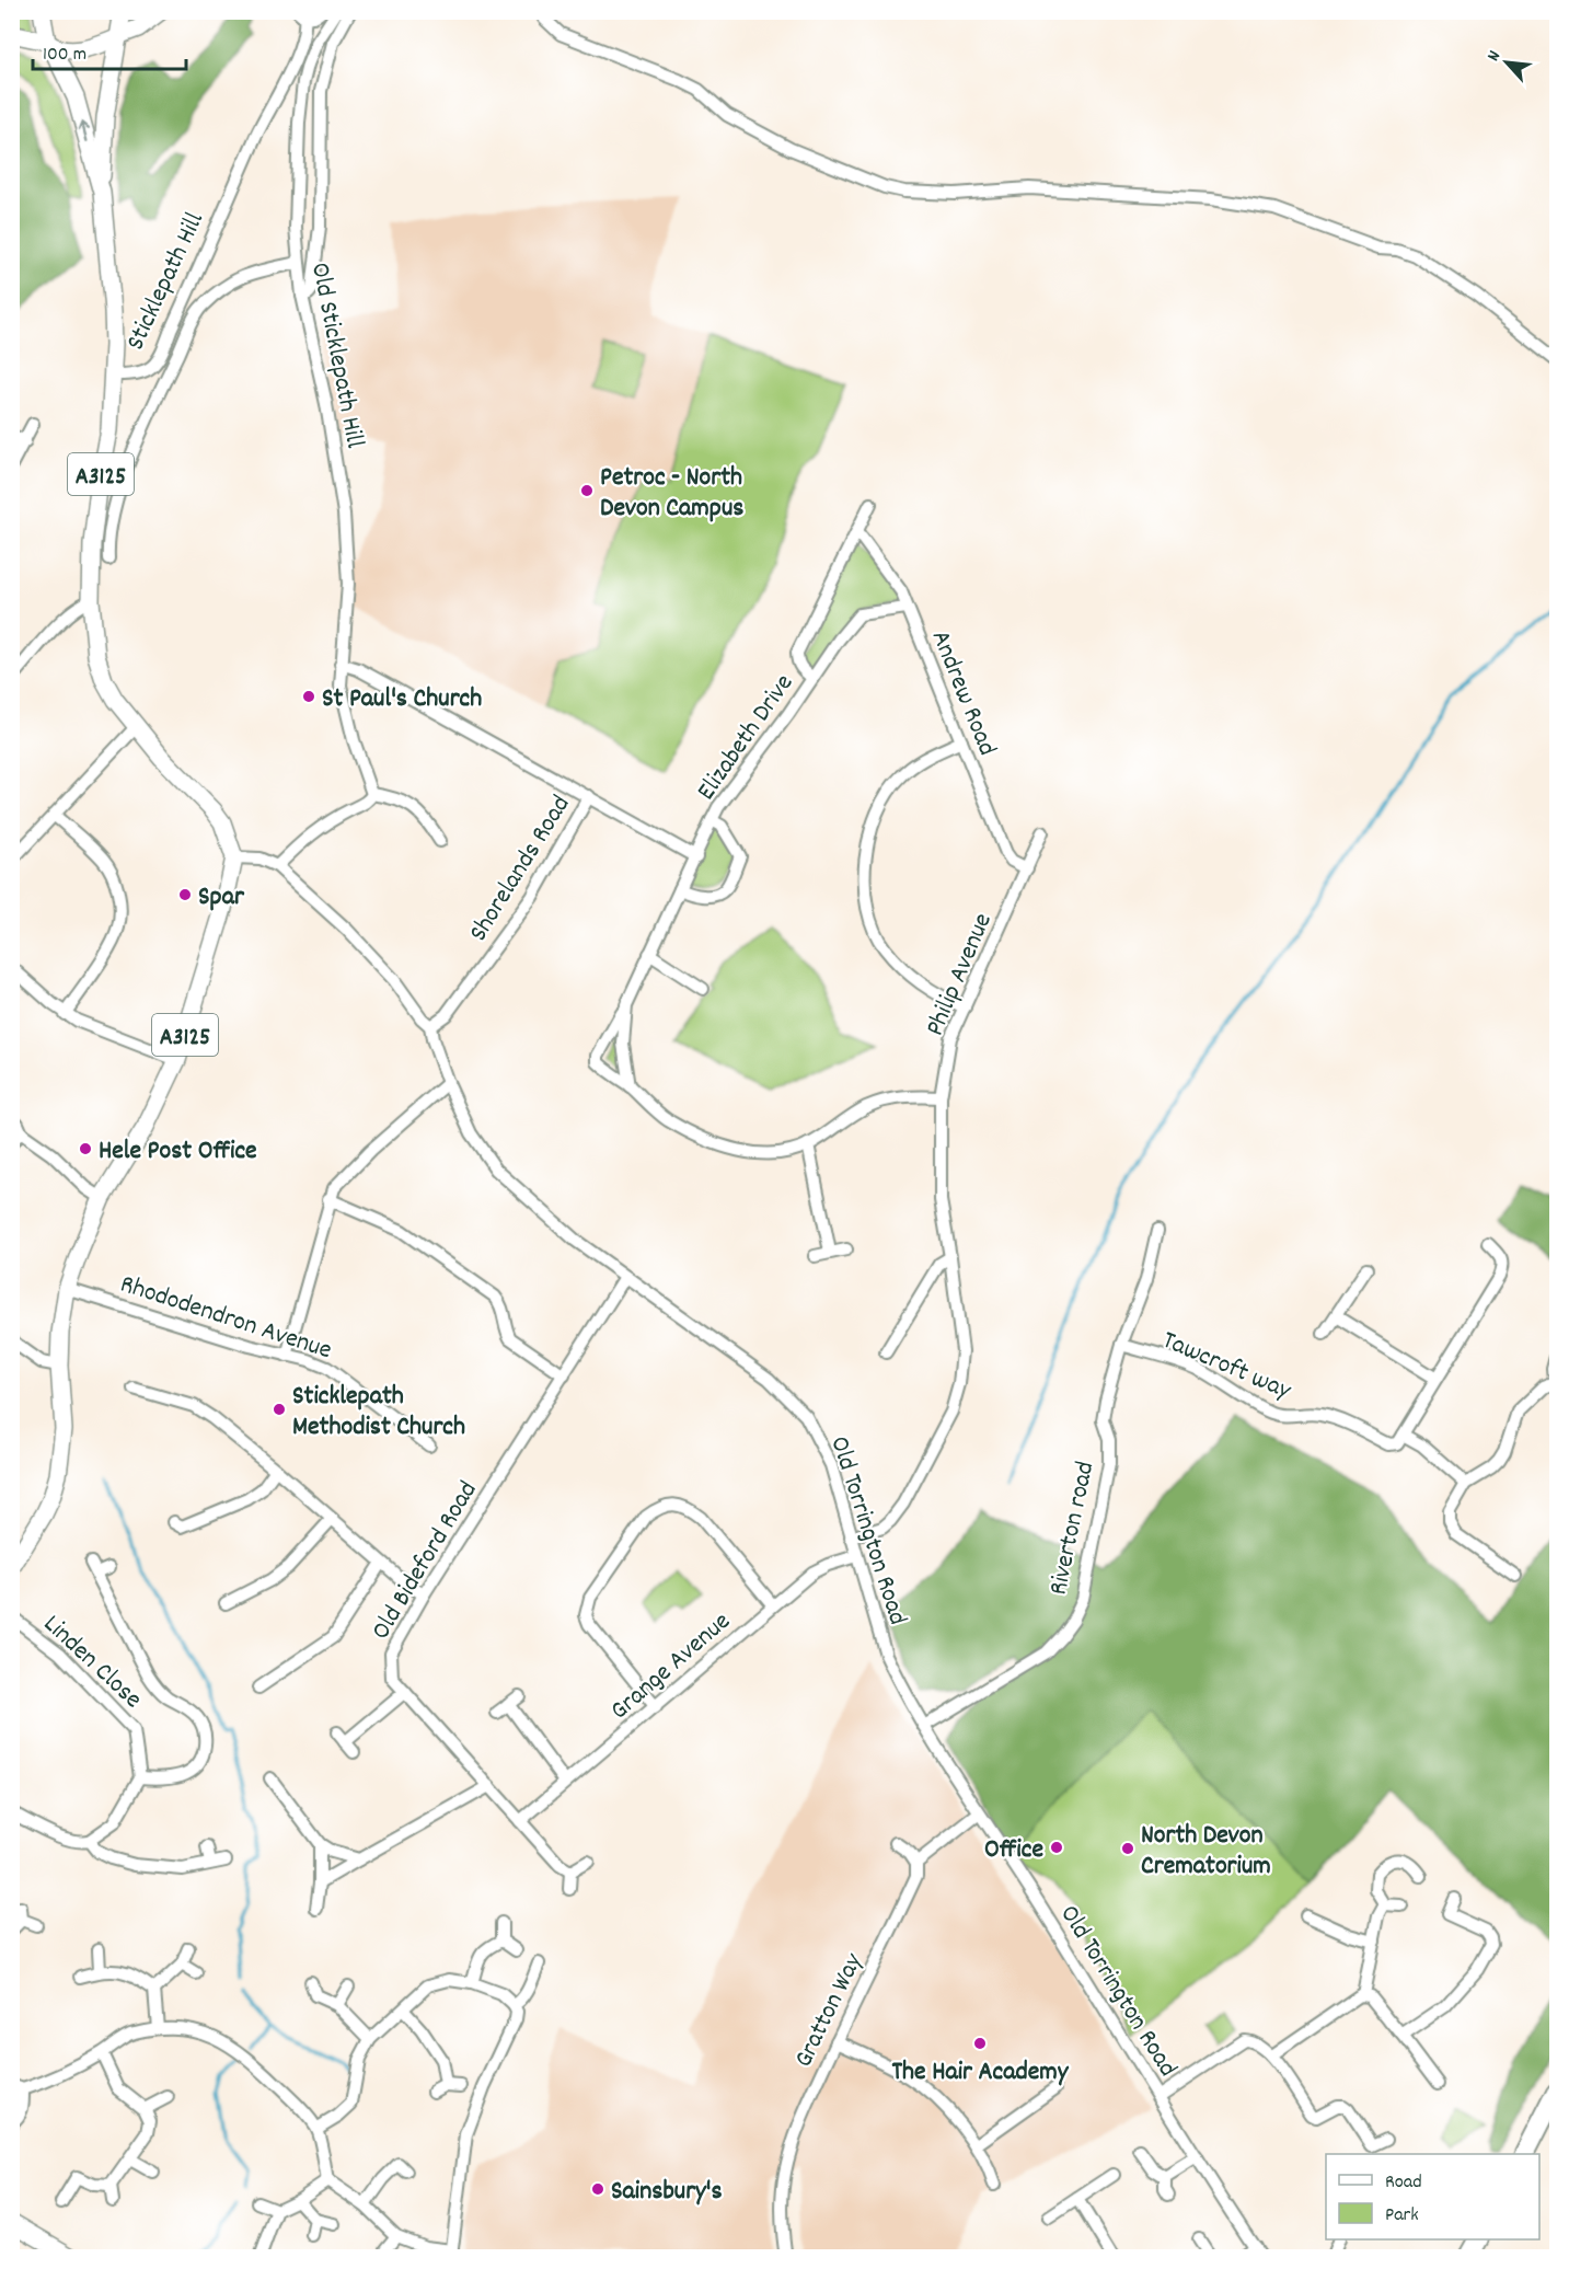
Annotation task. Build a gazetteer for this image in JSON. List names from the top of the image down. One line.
{"streets":{"main road":["Sticklepath Hill","A3125"],"street":["Old Sticklepath Hill","Andrew Road","Elizabeth Drive","Shorelands Road","Philip Avenue","Rhododendron Avenue","Tawcroft way","Riverton road","Old Torrington Road","Old Bideford Road","Linden Close","Grange Avenue","Gratton Way"]},"crossings":[["Sticklepath Hill","A3125"],["Sticklepath Hill","Old Torrington Road"],["Old Sticklepath Hill","Shorelands Road"],["A3125","Rhododendron Avenue"],["A3125","Old Torrington Road"],["Andrew Road","Elizabeth Drive"],["Andrew Road","Philip Avenue"],["Elizabeth Drive","Philip Avenue"],["Shorelands Road","Old Torrington Road"],["Philip Avenue","Old Torrington Road"],["Tawcroft way","Riverton road"],["Riverton road","Old Torrington Road"],["Old Torrington Road","Old Bideford Road"],["Old Torrington Road","Grange Avenue"],["Old Bideford Road","Grange Avenue"]],"places":["Petroc - North Devon Campus","St Paul's Church","Spar","Hele Post Office","Sticklepath Methodist Church","Office","North Devon Crematorium","The Hair Academy","Sainsbury's"],"legend":["Road","Park"],"scale_bar":"100 m","north":"top left"}
